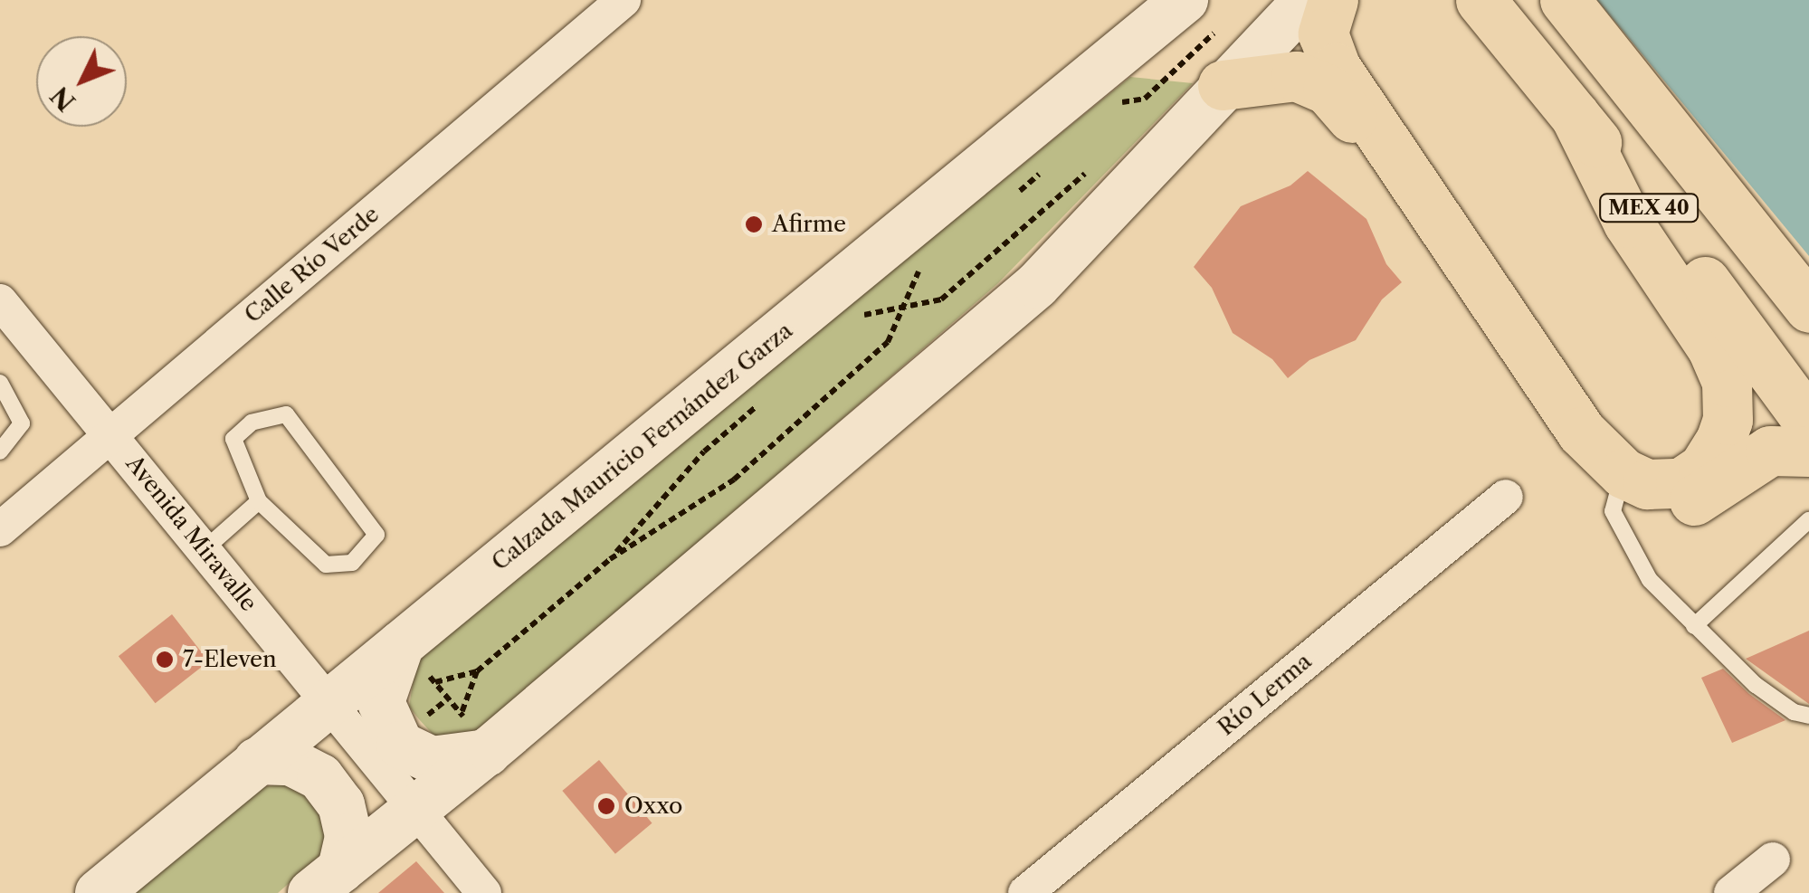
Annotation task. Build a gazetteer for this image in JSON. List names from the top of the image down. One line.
{"streets":{"highway":["MEX 40"],"main road":["Calzada Mauricio Fernández Garza"],"street":["Calle Río Verde","Avenida Miravalle","Río Lerma"]},"crossings":[["Calle Río Verde","Avenida Miravalle"],["Calzada Mauricio Fernández Garza","Avenida Miravalle"]],"places":["Afirme","7-Eleven","Oxxo"],"north":"bottom left"}
